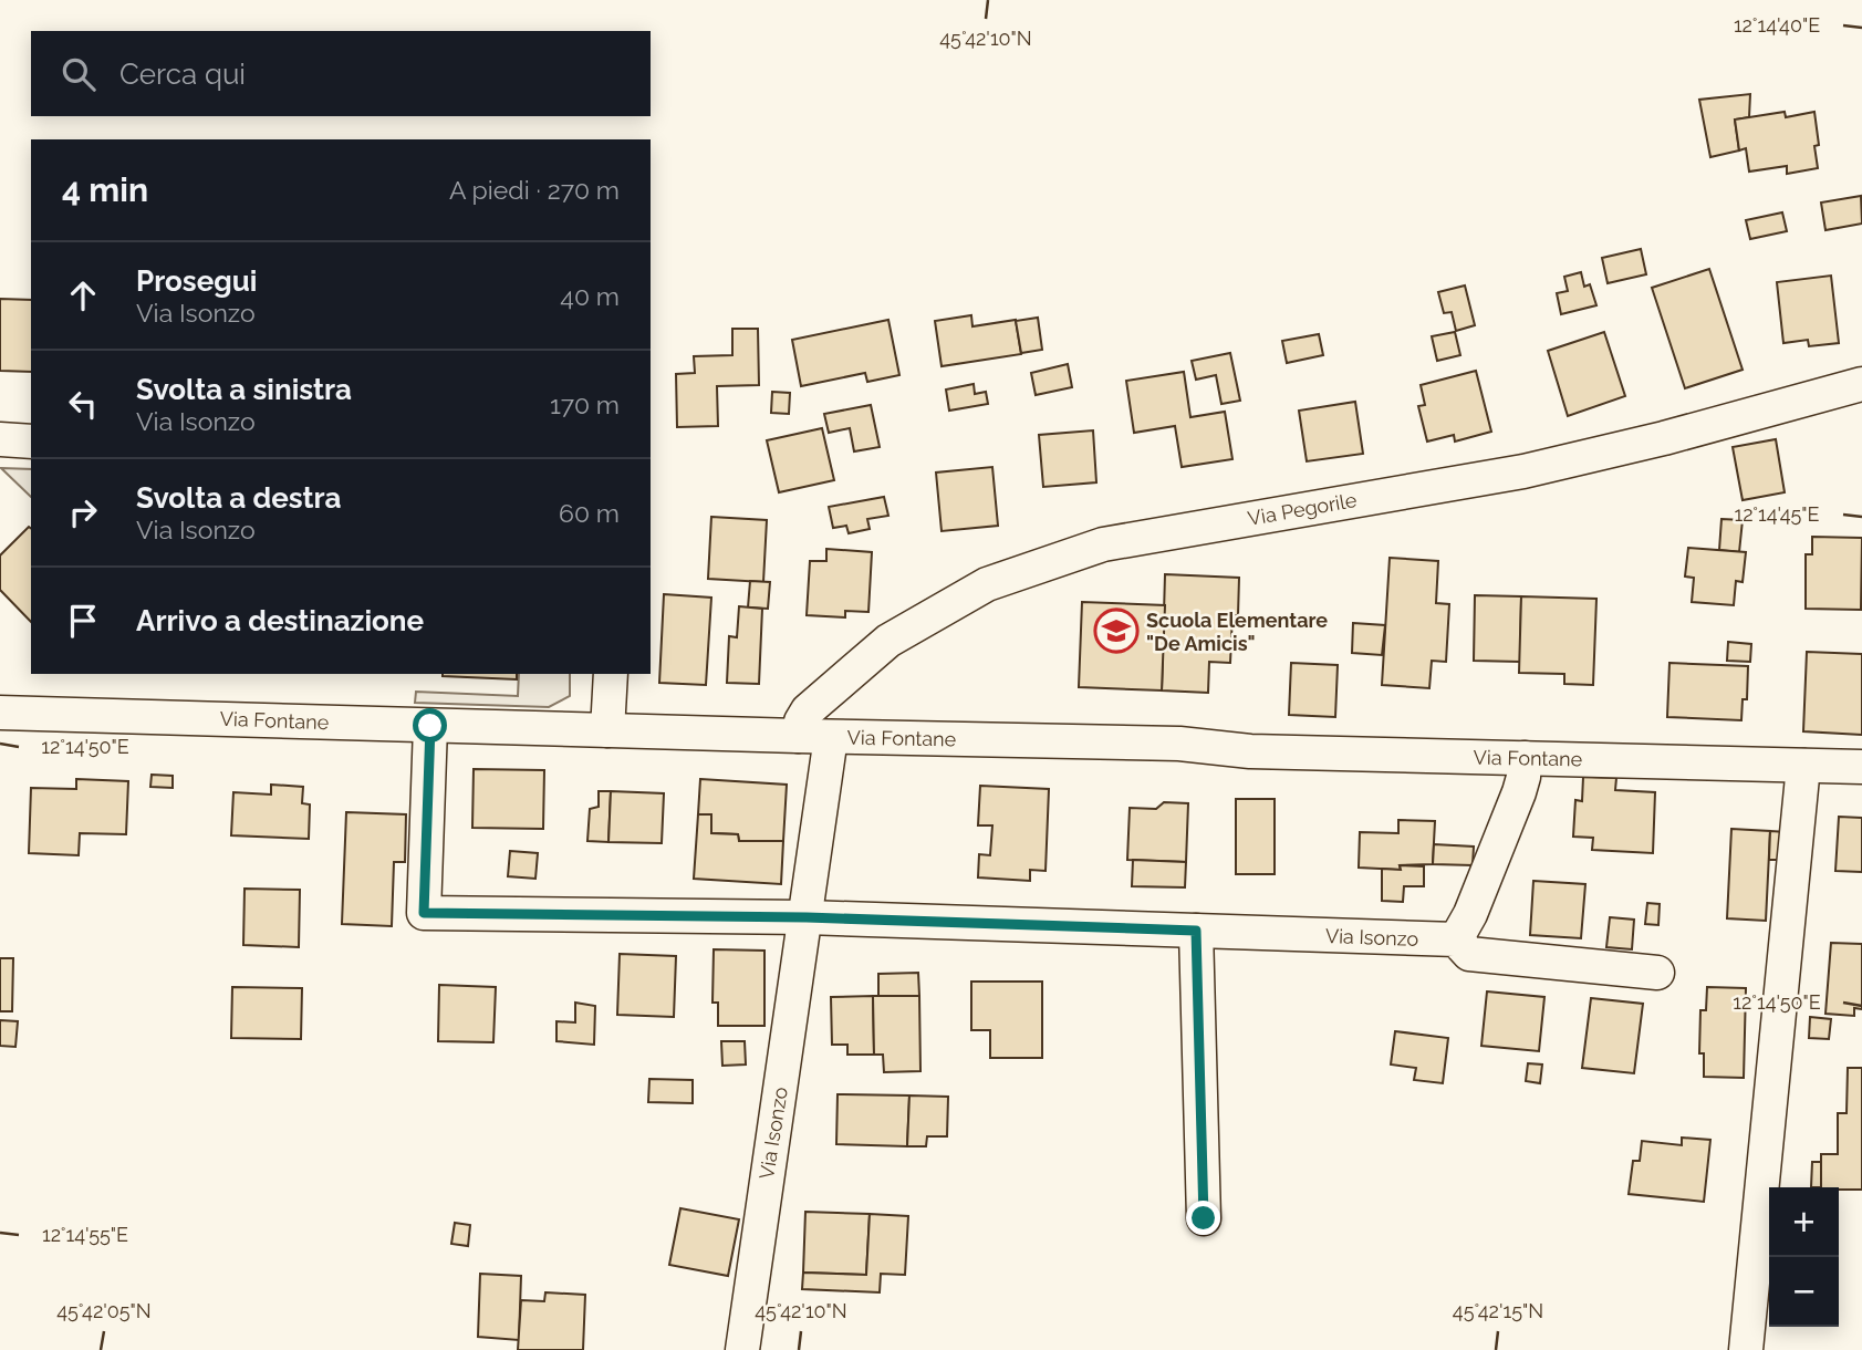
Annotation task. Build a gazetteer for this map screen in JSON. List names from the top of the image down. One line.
{"streets":{"street":["Via Pegorile","Via Fontane","Via Isonzo"]},"crossings":[["Via Pegorile","Via Fontane"],["Via Fontane","Via Isonzo"]],"places":{"school or university":["Scuola Elementare \"De Amicis\""]},"page":{"search":"Cerca qui","heading":["4 min","A piedi · 270 m"],"list":[["Prosegui","Via Isonzo","40 m"],["Svolta a sinistra","Via Isonzo","170 m"],["Svolta a destra","Via Isonzo","60 m"],"Arrivo a destinazione"],"map_buttons":["+","−"]},"coordinates":["12°14'40\"E","45°42'10\"N","12°14'45\"E","12°14'50\"E","12°14'55\"E","45°42'05\"N","45°42'15\"N"]}
